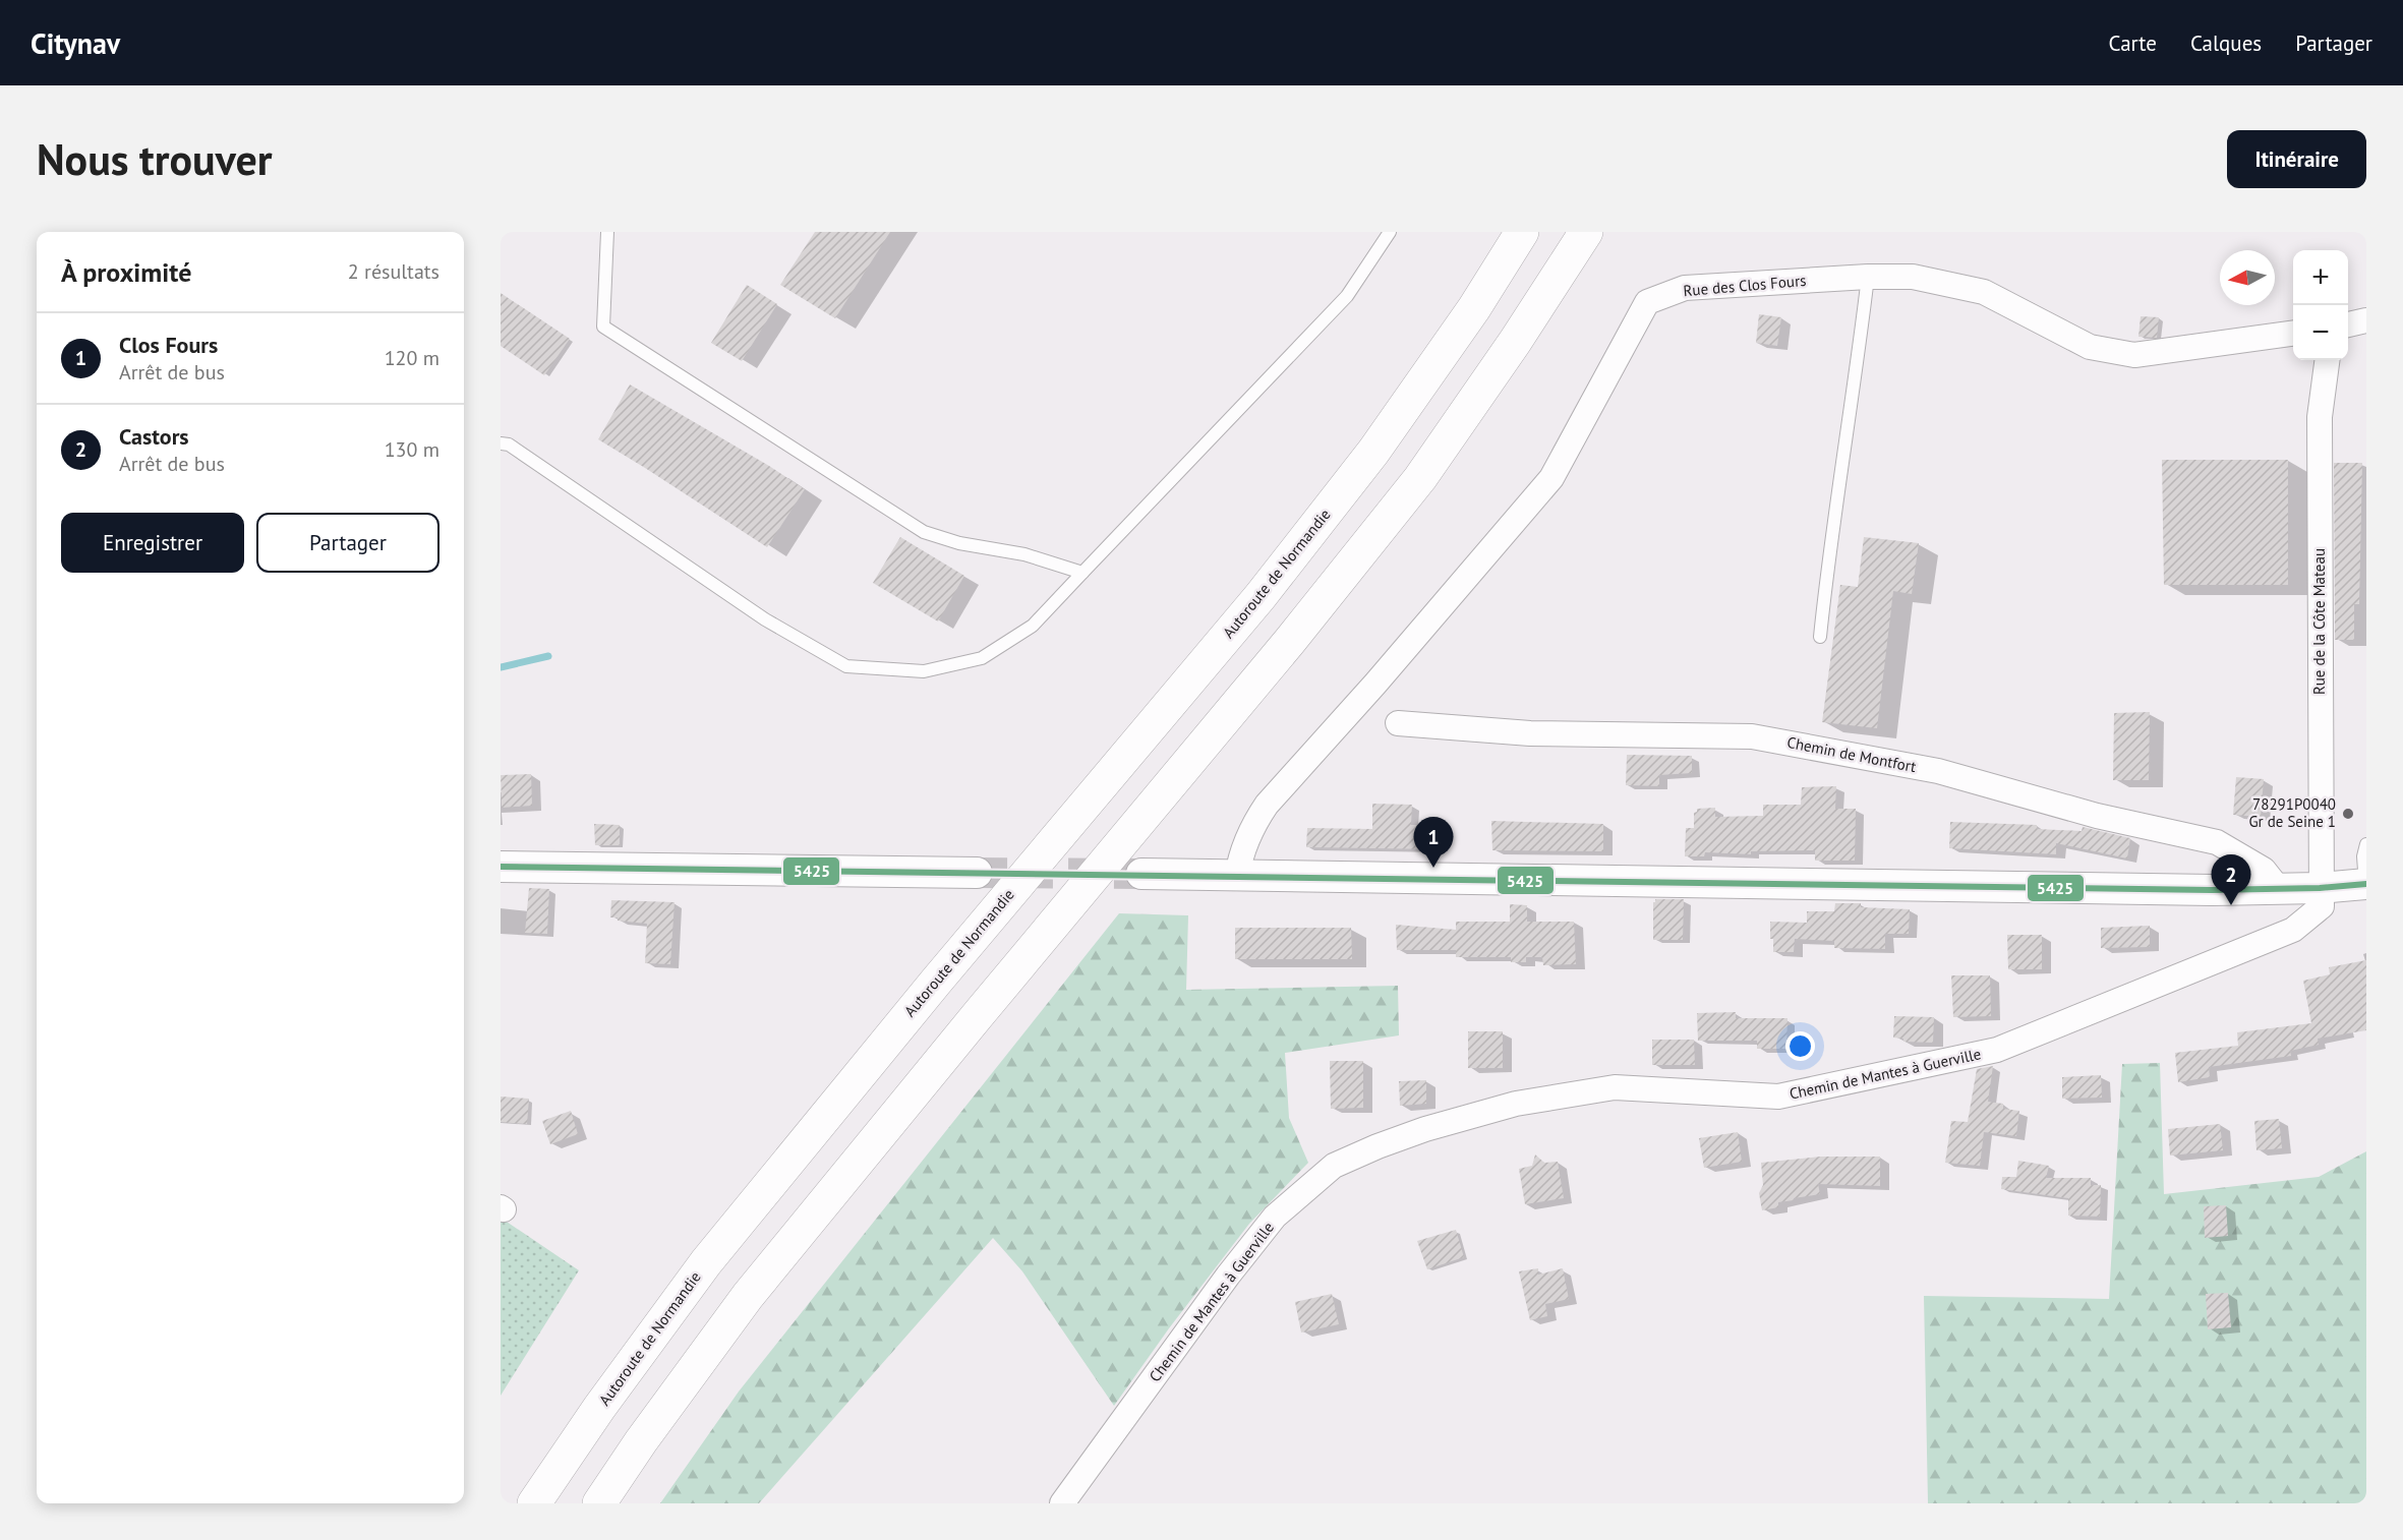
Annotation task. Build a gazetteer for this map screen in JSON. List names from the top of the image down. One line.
{"streets":{"highway":["Autoroute de Normandie"],"street":["Rue des Clos Fours","Rue de la Côte Mateau","Chemin de Montfort","Chemin de Mantes à Guerville"]},"crossings":[["Rue de la Côte Mateau","Chemin de Mantes à Guerville"]],"places":["78291P0040 Gr de Seine 1"],"lines":["transit line 5425"],"north":"left","page":{"header":"Citynav","nav":["Carte","Calques","Partager"],"buttons":["Itinéraire",["Enregistrer","Partager"]],"title":"Nous trouver","heading":["À proximité","2 résultats"],"map_buttons":["+","−"],"list":[{"mark":"1","name":"Clos Fours","note":"Arrêt de bus","value":"120 m"},{"mark":"2","name":"Castors","note":"Arrêt de bus","value":"130 m"}],"pins":["1","2"]}}
